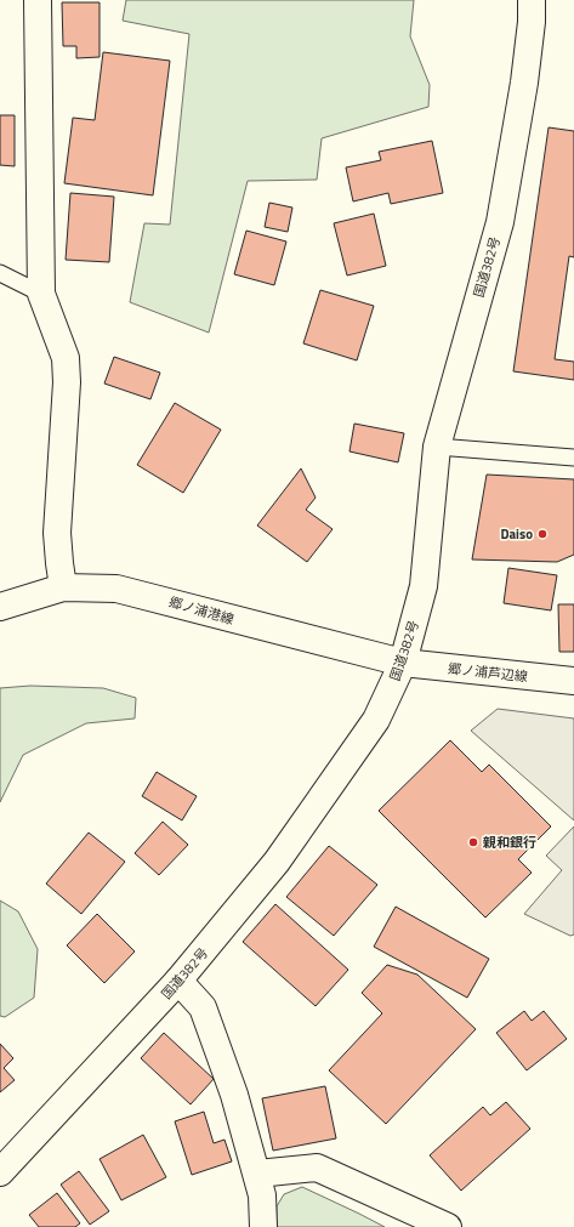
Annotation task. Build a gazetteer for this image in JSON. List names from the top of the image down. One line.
{"streets":{"main road":["国道382号","郷ノ浦港線","郷ノ浦芦辺線"]},"crossings":[["国道382号","郷ノ浦港線"],["国道382号","郷ノ浦芦辺線"],["郷ノ浦港線","郷ノ浦芦辺線"]],"places":["Daiso","親和銀行"]}
